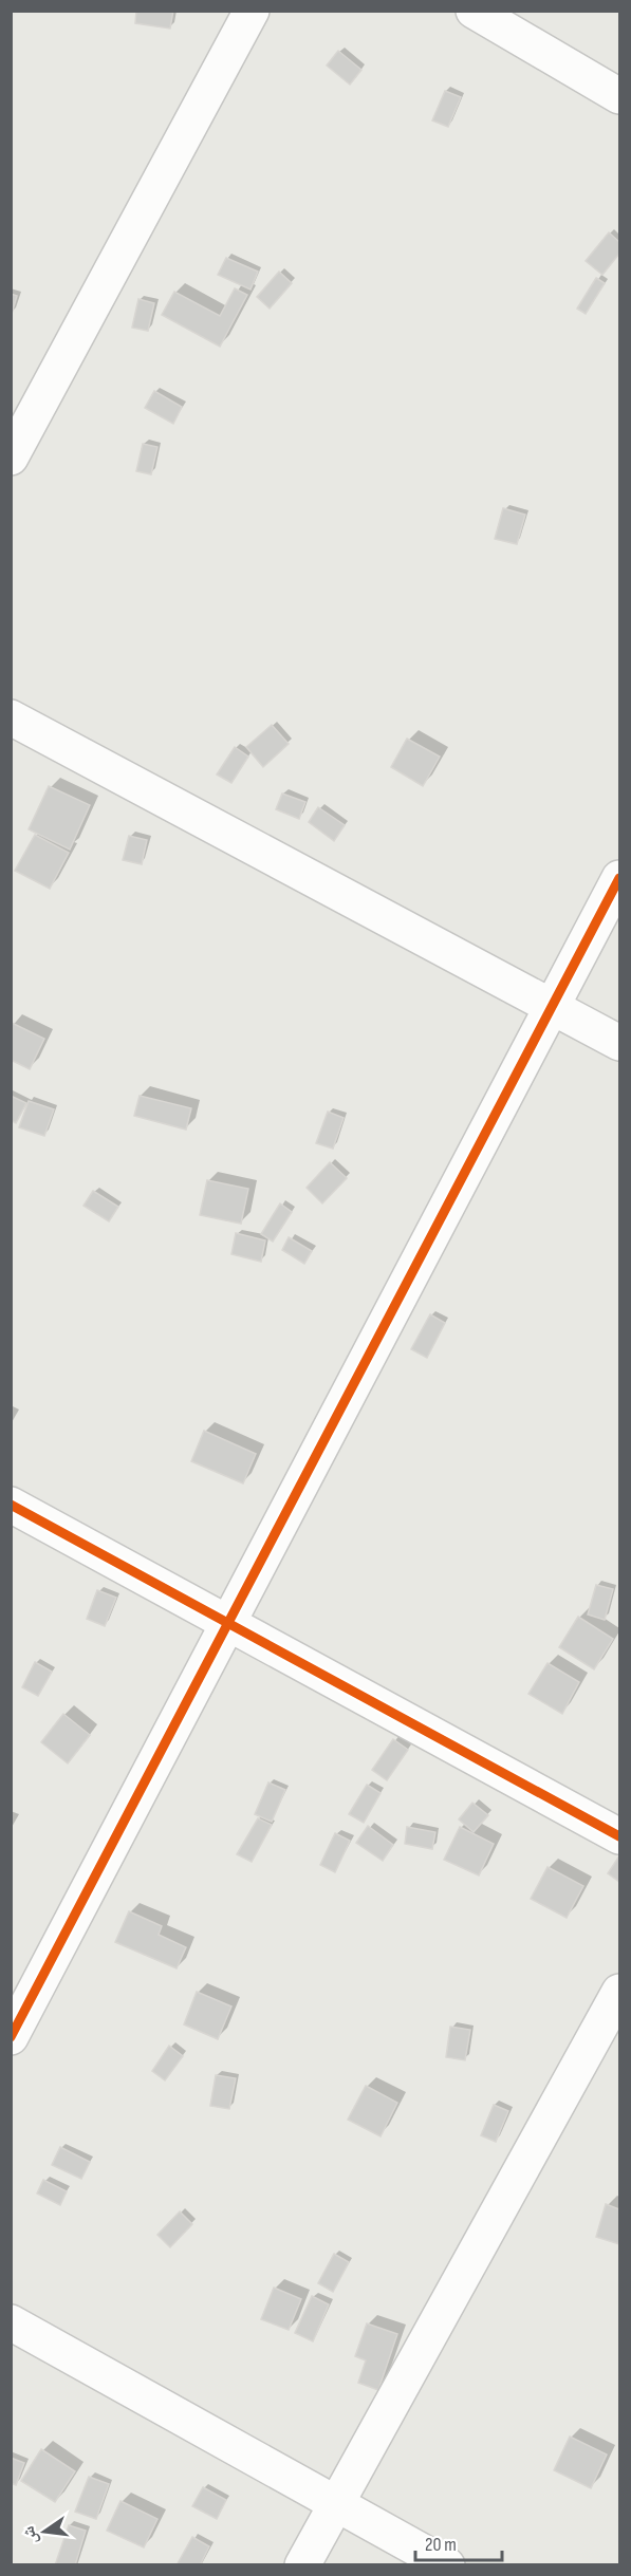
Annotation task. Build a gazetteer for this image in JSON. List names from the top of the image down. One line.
{"scale_bar":"20 m","north":"left"}
